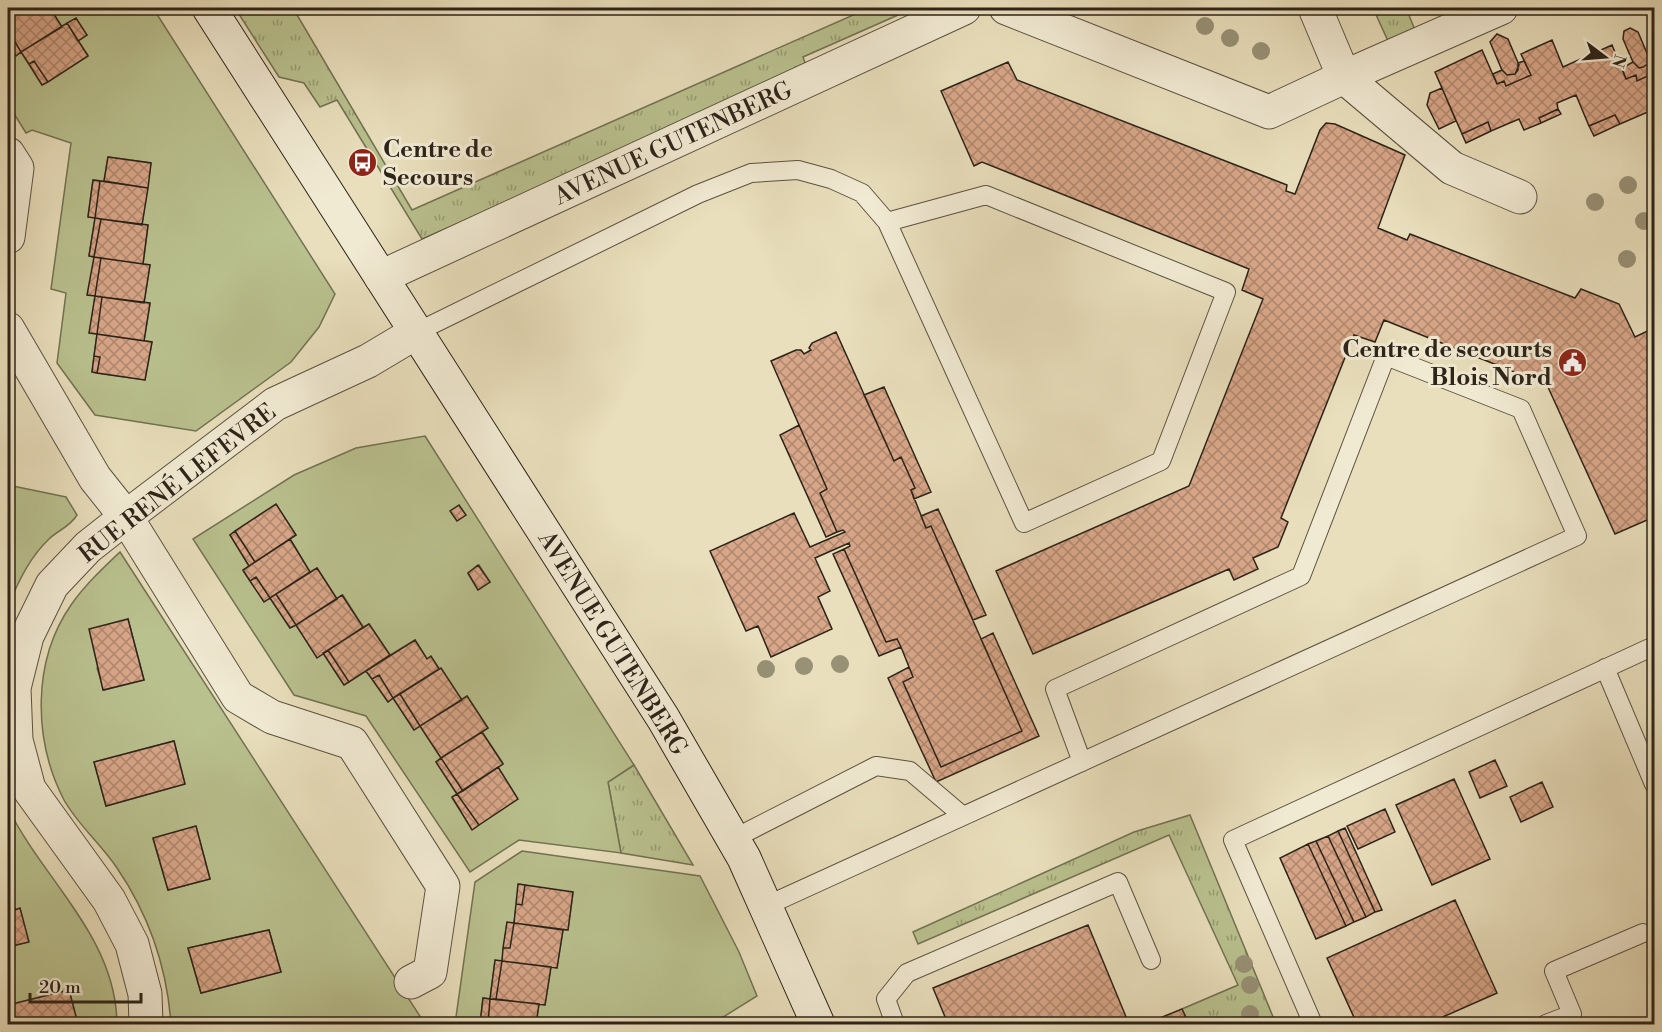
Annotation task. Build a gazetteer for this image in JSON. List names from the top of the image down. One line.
{"streets":{"street":["AVENUE GUTENBERG","RUE RENÉ LEFEVRE"]},"crossings":[["AVENUE GUTENBERG","RUE RENÉ LEFEVRE"]],"places":{"bus stop":["Centre de Secours"],"public building":["Centre de secourts Blois Nord"]},"scale_bar":"20 m","north":"right"}
